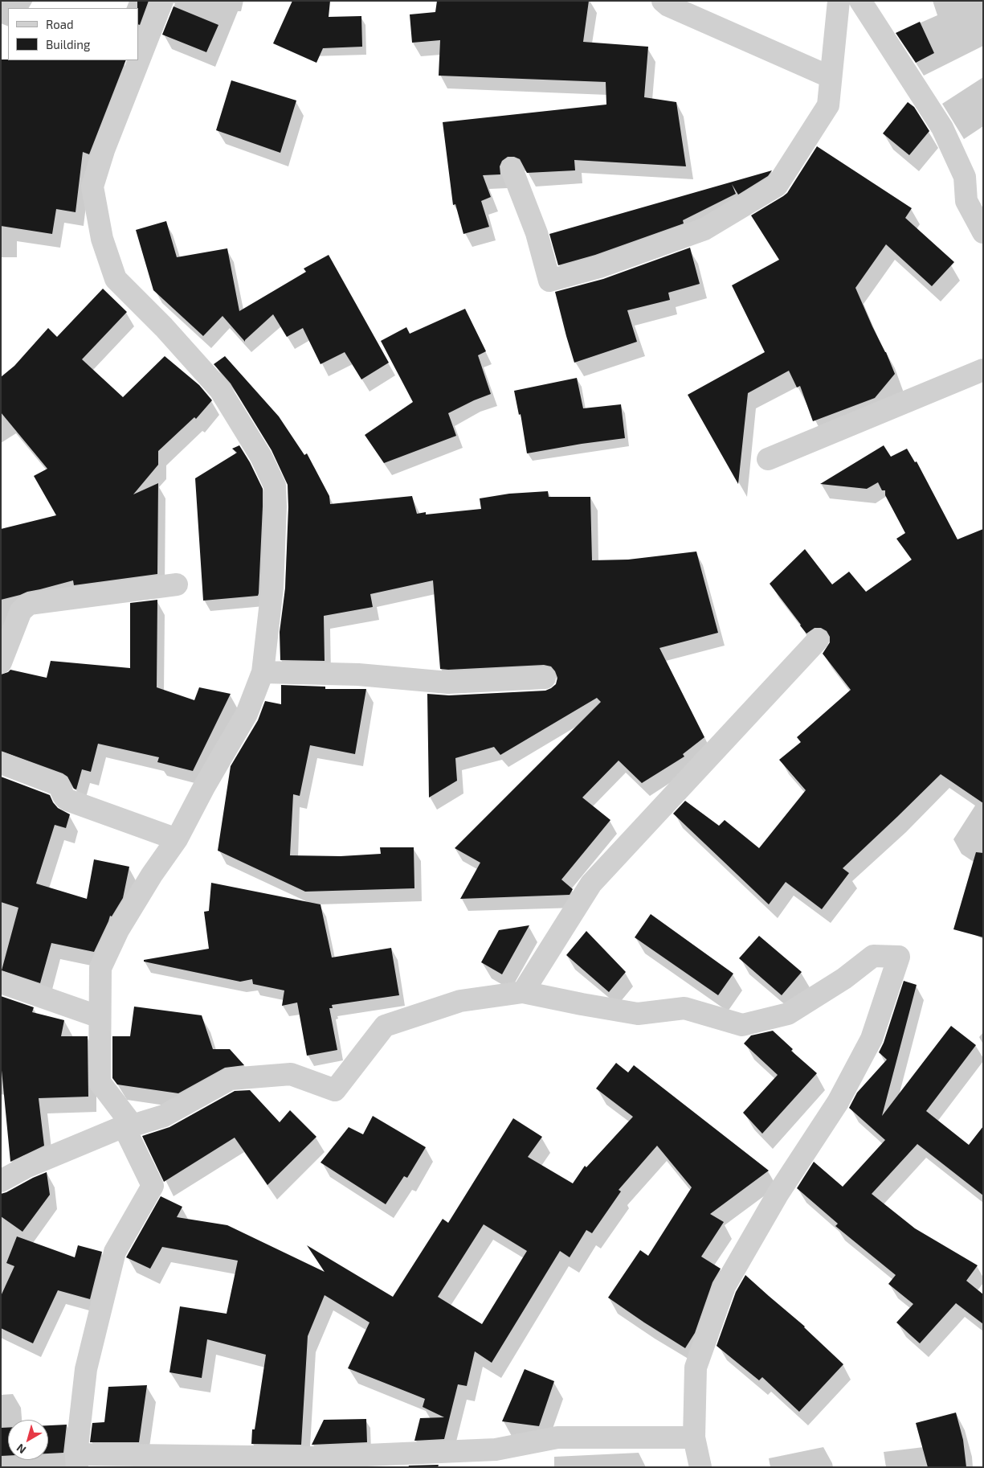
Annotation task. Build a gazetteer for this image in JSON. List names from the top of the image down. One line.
{"legend":["Road","Building"],"north":"bottom left"}
